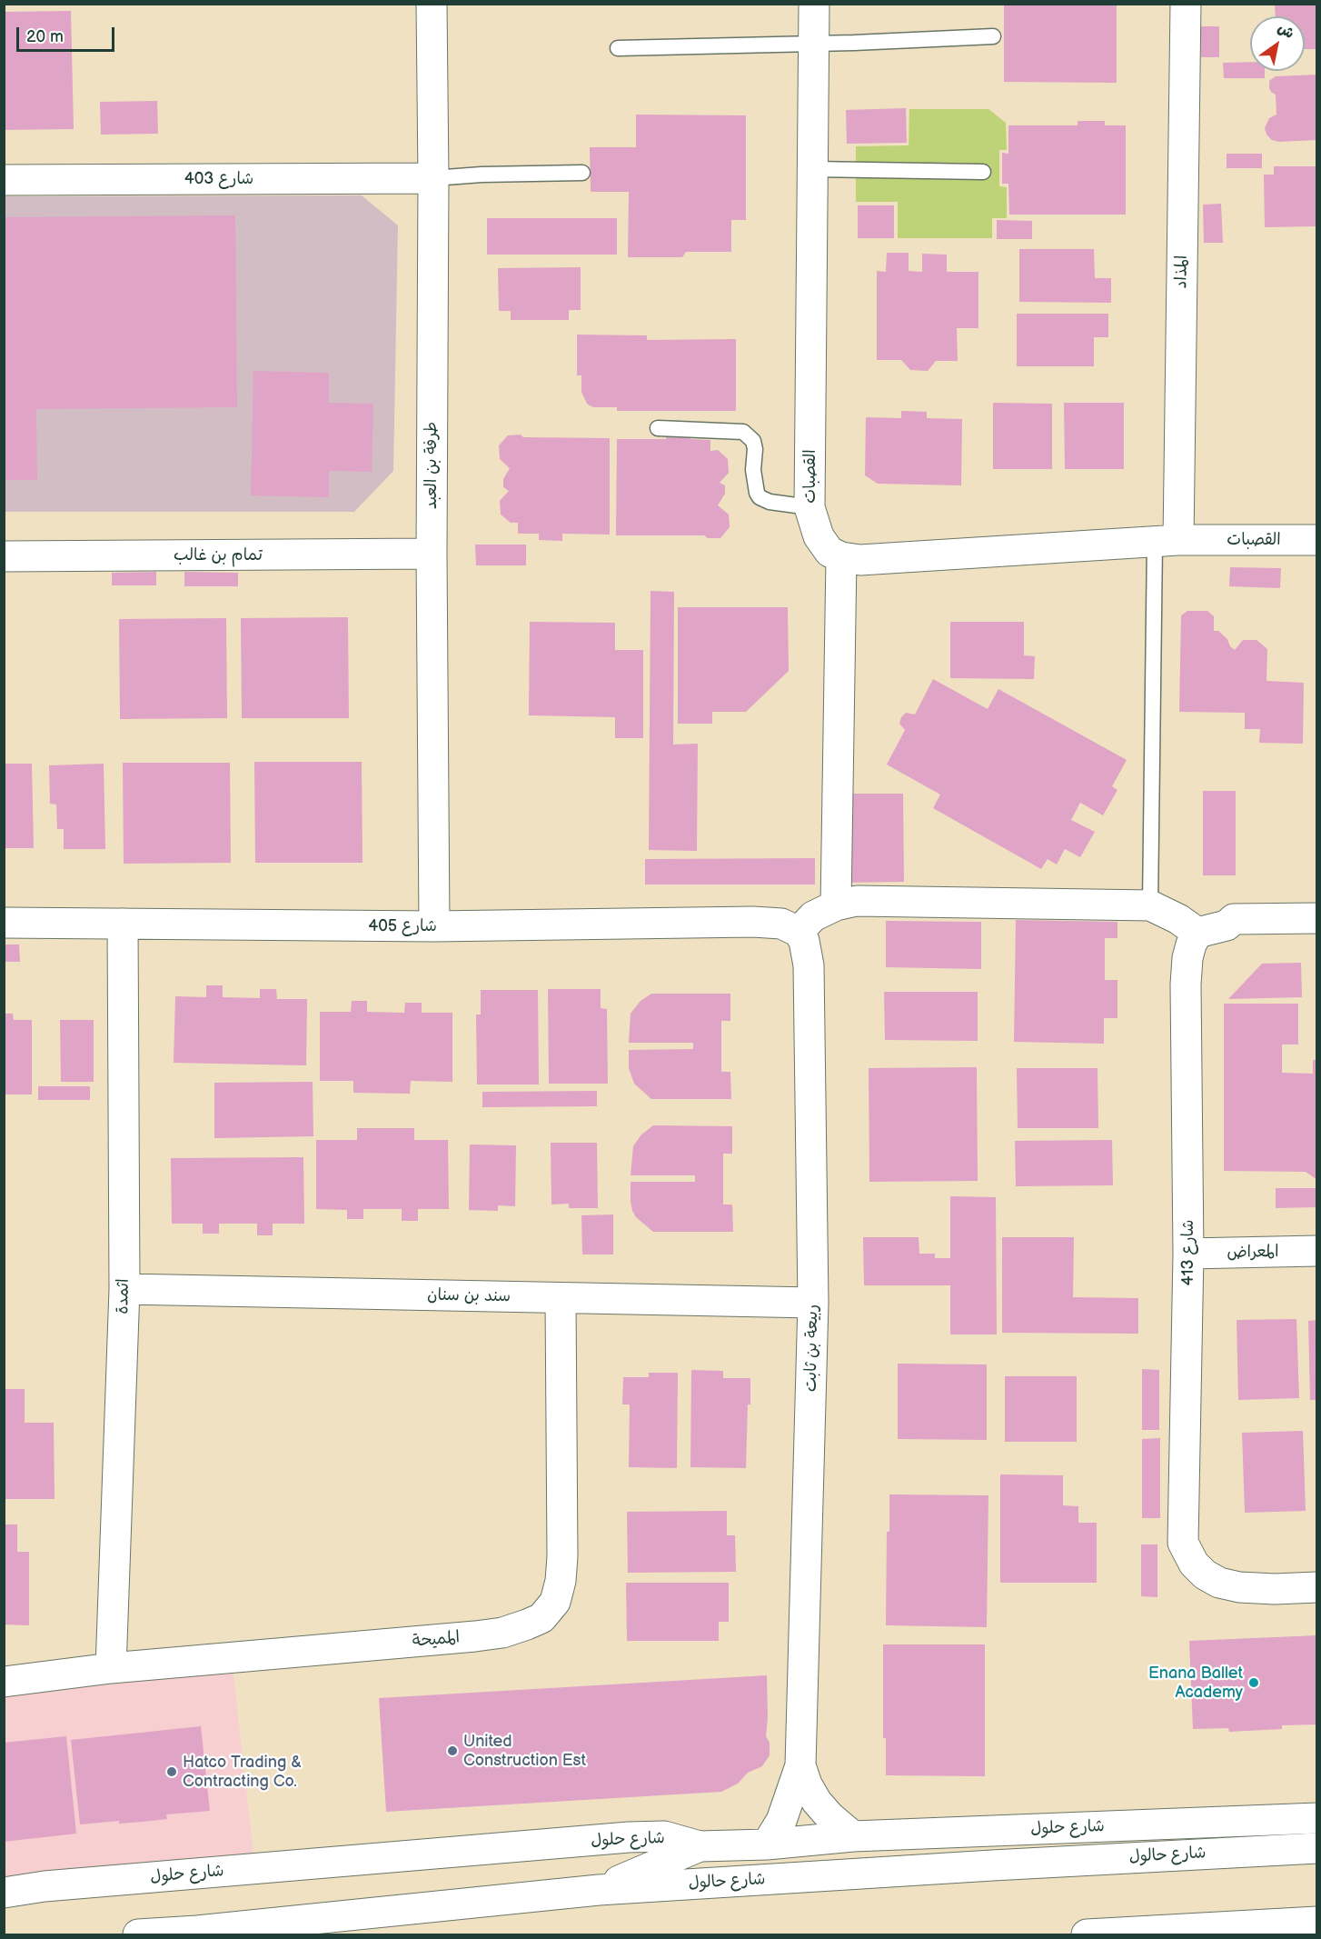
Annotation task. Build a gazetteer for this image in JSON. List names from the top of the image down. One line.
{"streets":{"street":["شارع 403","المذاد","طرفة بن العبد","القصبات","تمام بن غالب","شارع 405","شارع 413","المعراض","اثمدة","سند بن سنان","ربيعة بن ثابت","المميحة","شارع حلول","شارع حالول"]},"crossings":[["شارع 403","طرفة بن العبد"],["المذاد","القصبات"],["طرفة بن العبد","تمام بن غالب"],["طرفة بن العبد","شارع 405"],["شارع 405","اثمدة"],["شارع 405","ربيعة بن ثابت"],["شارع 413","المعراض"],["اثمدة","سند بن سنان"],["اثمدة","المميحة"],["سند بن سنان","ربيعة بن ثابت"],["سند بن سنان","المميحة"],["ربيعة بن ثابت","شارع حلول"]],"places":["Enana Ballet Academy","United Construction Est","Hatco Trading & Contracting Co."],"scale_bar":"20 m","north":"top right"}
